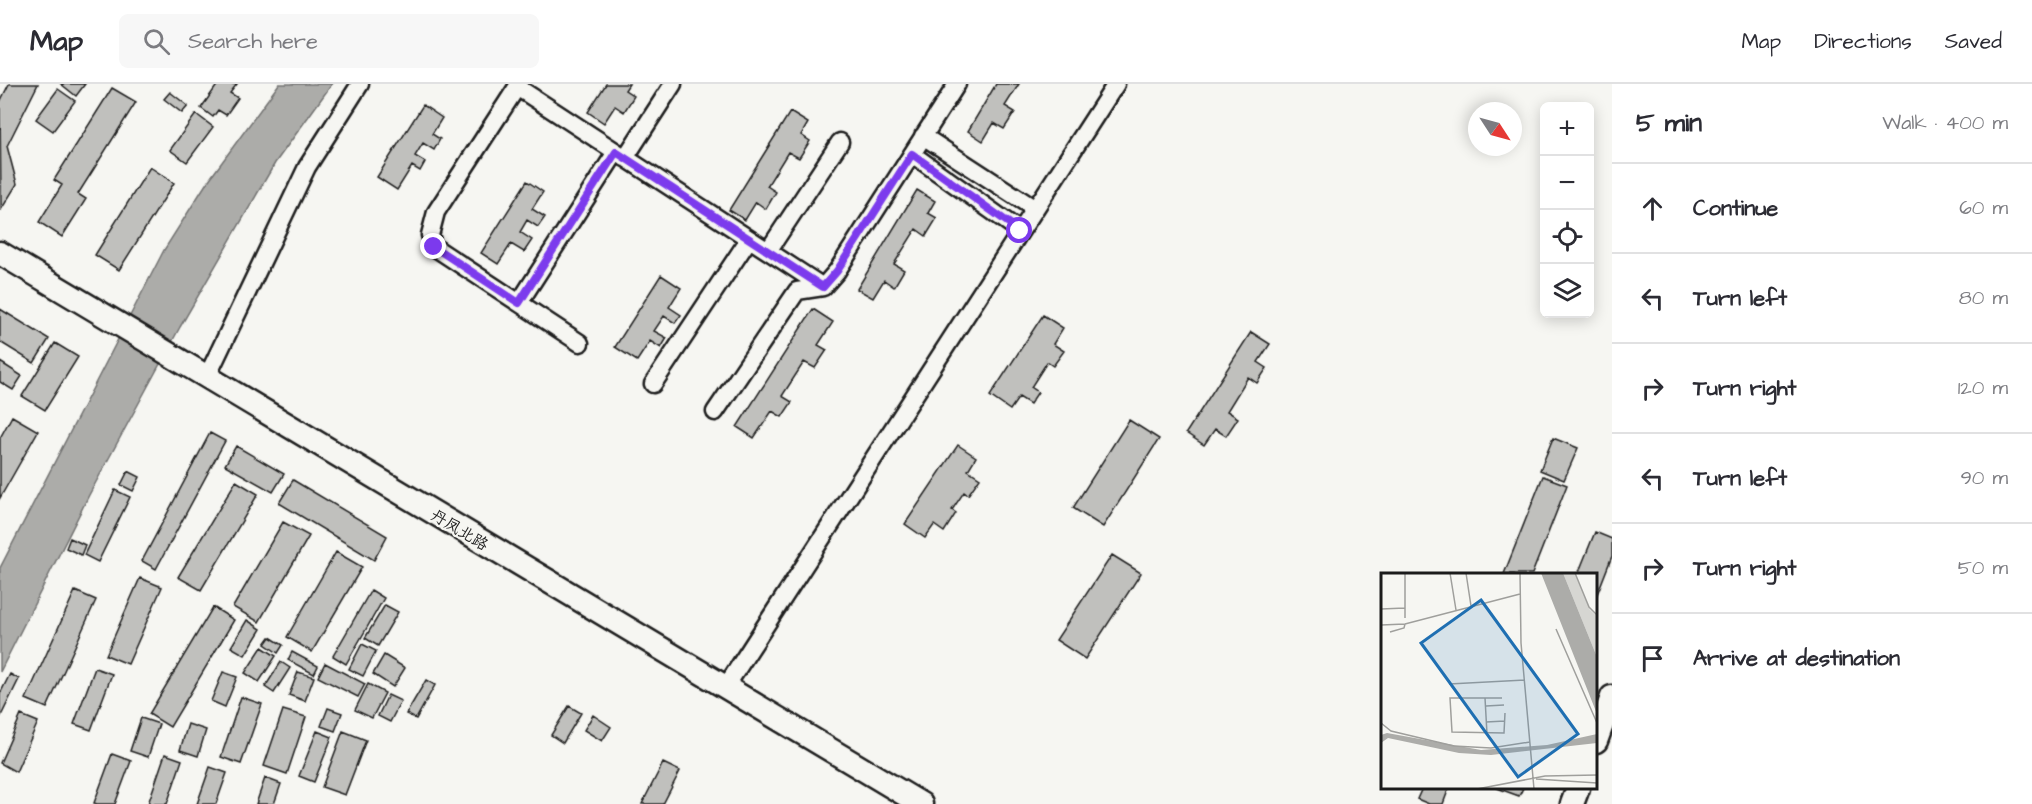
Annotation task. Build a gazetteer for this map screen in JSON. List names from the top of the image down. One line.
{"streets":{"main road":["丹凤北路"]},"north":"bottom right","page":{"header":"Map","search":"Search here","nav":["Map","Directions","Saved"],"heading":["5 min","Walk · 400 m"],"map_buttons":["+","−"],"list":[["Continue","60 m"],["Turn left","80 m"],["Turn right","120 m"],["Turn left","90 m"],["Turn right","50 m"],"Arrive at destination"]}}
